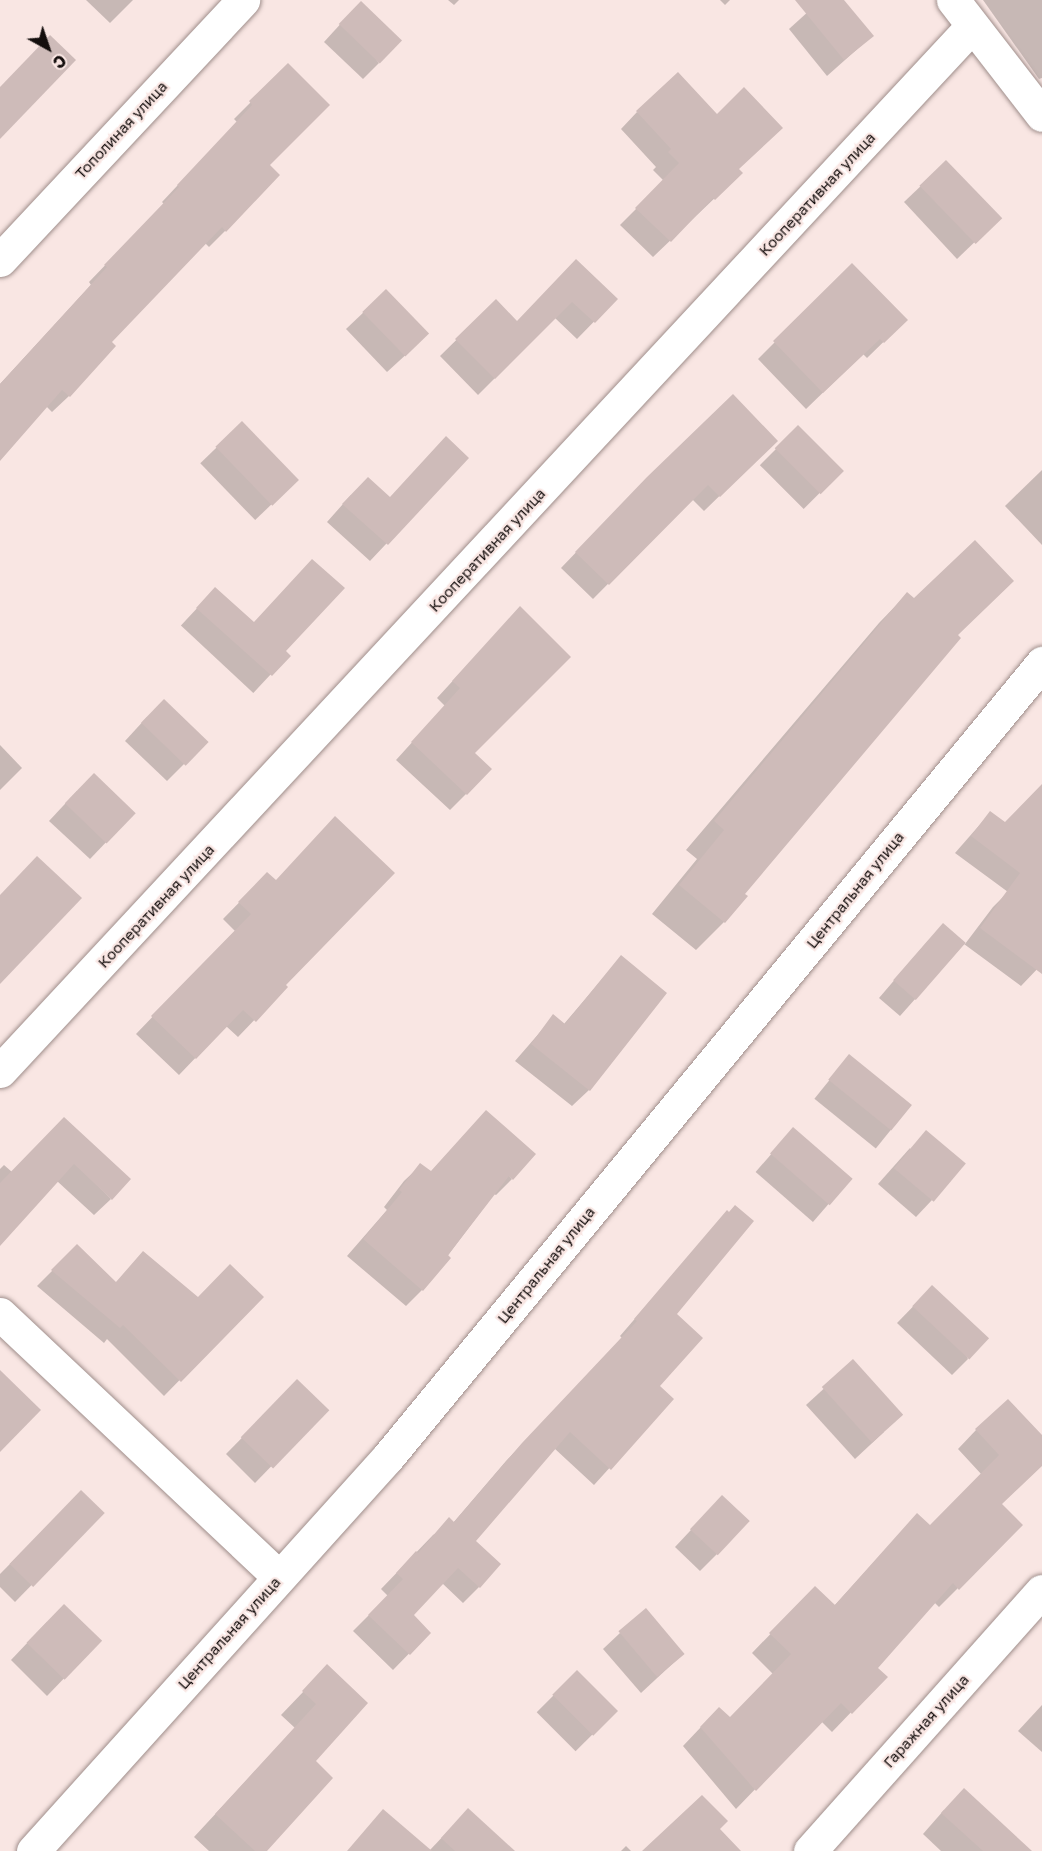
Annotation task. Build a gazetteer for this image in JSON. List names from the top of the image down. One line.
{"streets":{"street":["Тополиная улица","Кооперативная улица","Центральная улица","Гаражная улица"]},"north":"bottom right"}
